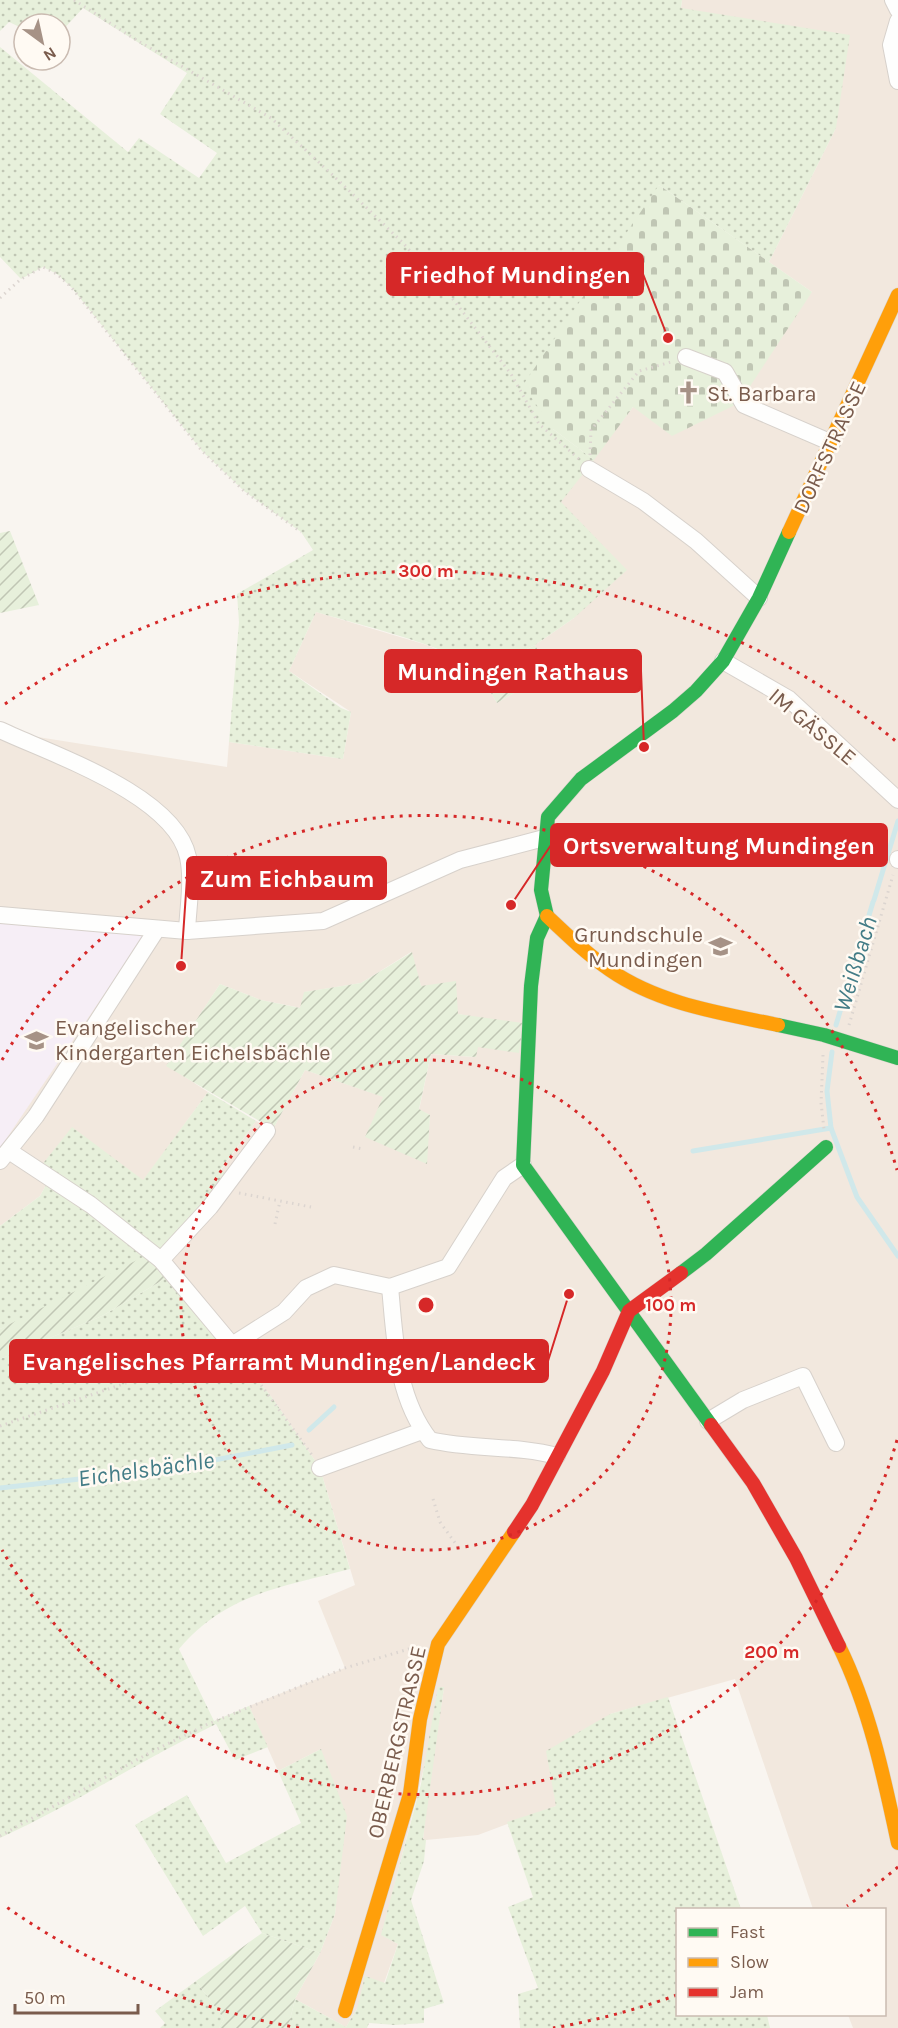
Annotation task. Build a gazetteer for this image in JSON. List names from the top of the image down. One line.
{"streets":{"street":["DORFSTRASSE","IM GÄSSLE","OBERBERGSTRASSE"]},"crossings":[["DORFSTRASSE","IM GÄSSLE"]],"water":["Weißbach","Eichelsbächle"],"places":{"other":["Friedhof Mundingen","Mundingen Rathaus","Ortsverwaltung Mundingen","Zum Eichbaum","Evangelisches Pfarramt Mundingen/Landeck"],"church":["St. Barbara"],"school or university":["Grundschule Mundingen","Evangelischer Kindergarten Eichelsbächle"]},"legend":["Fast","Slow","Jam"],"scale_bar":"50 m","north":"bottom right","rings":["300 m","100 m","200 m"]}
